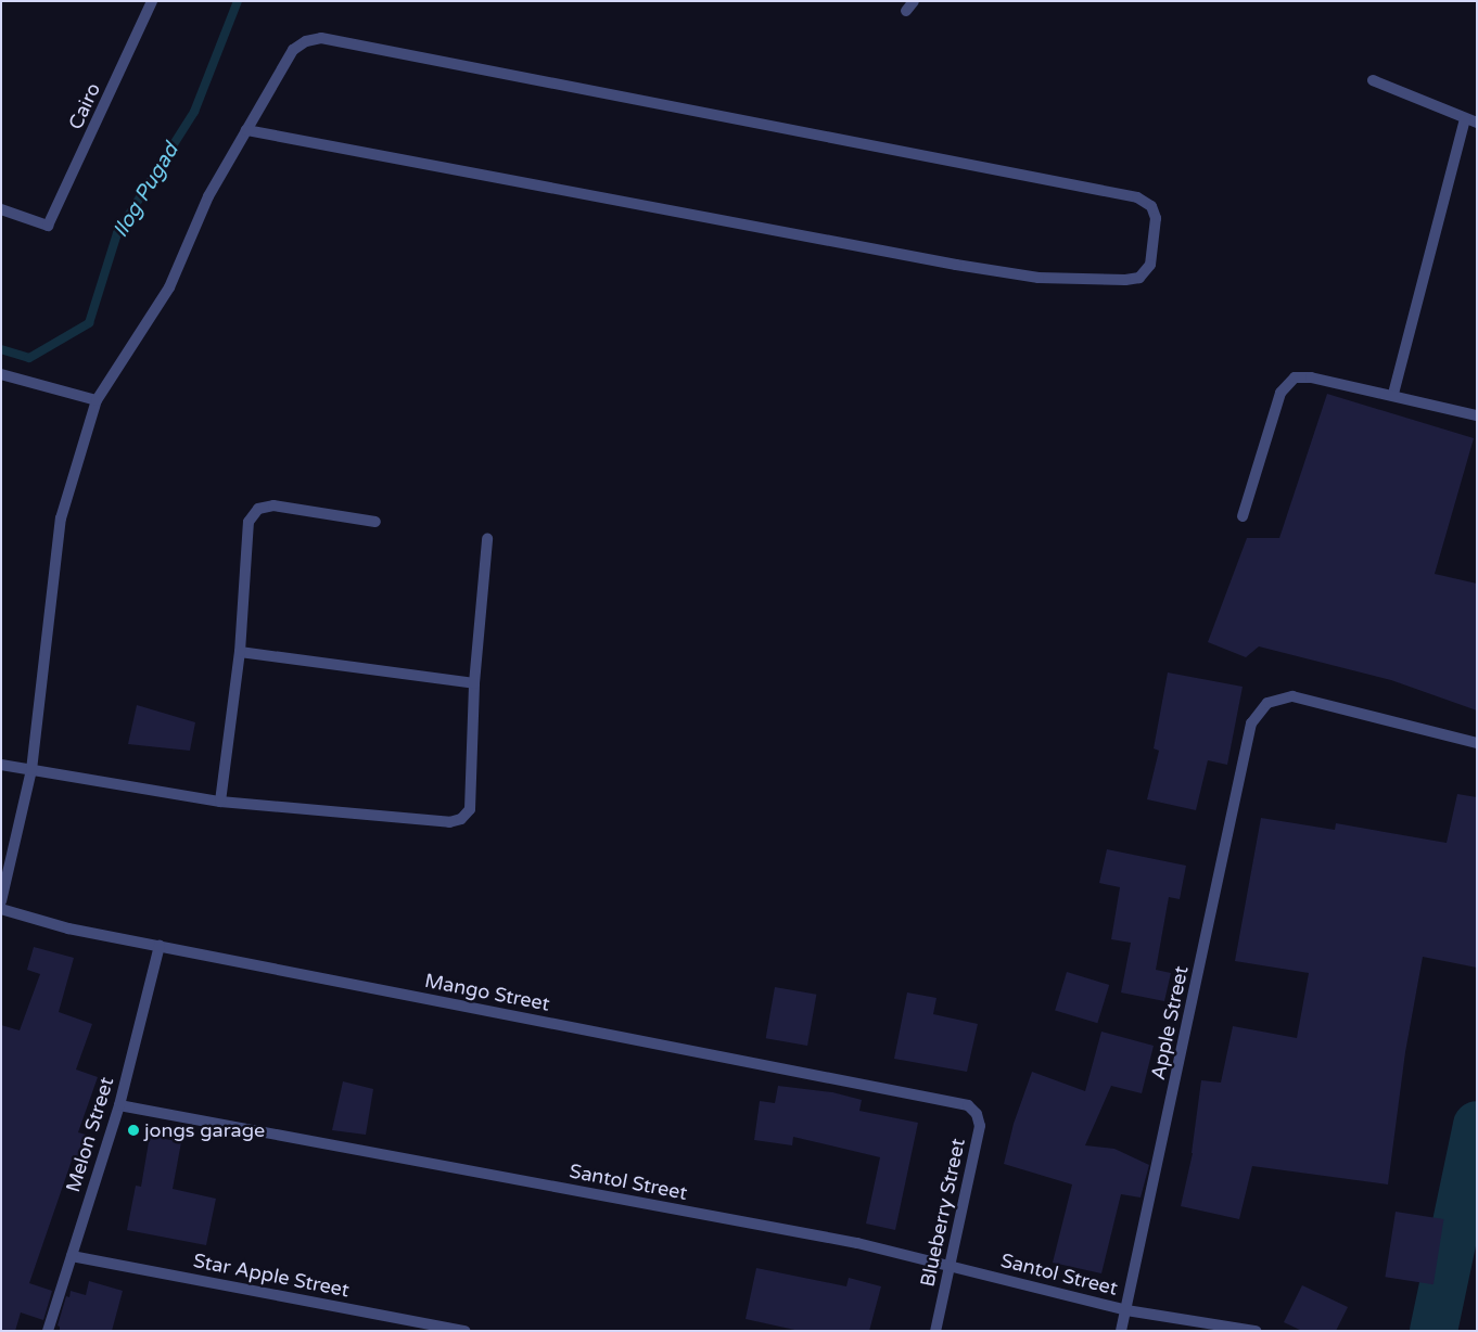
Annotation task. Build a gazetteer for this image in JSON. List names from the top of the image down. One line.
{"streets":{"street":["Cairo","Mango Street","Apple Street","Melon Street","Santol Street","Blueberry Street","Star Apple Street"]},"crossings":[["Mango Street","Melon Street"],["Mango Street","Blueberry Street"],["Apple Street","Santol Street"],["Melon Street","Santol Street"],["Melon Street","Star Apple Street"],["Santol Street","Blueberry Street"]],"water":["Ilog Pugad"],"places":["jongs garage"]}
